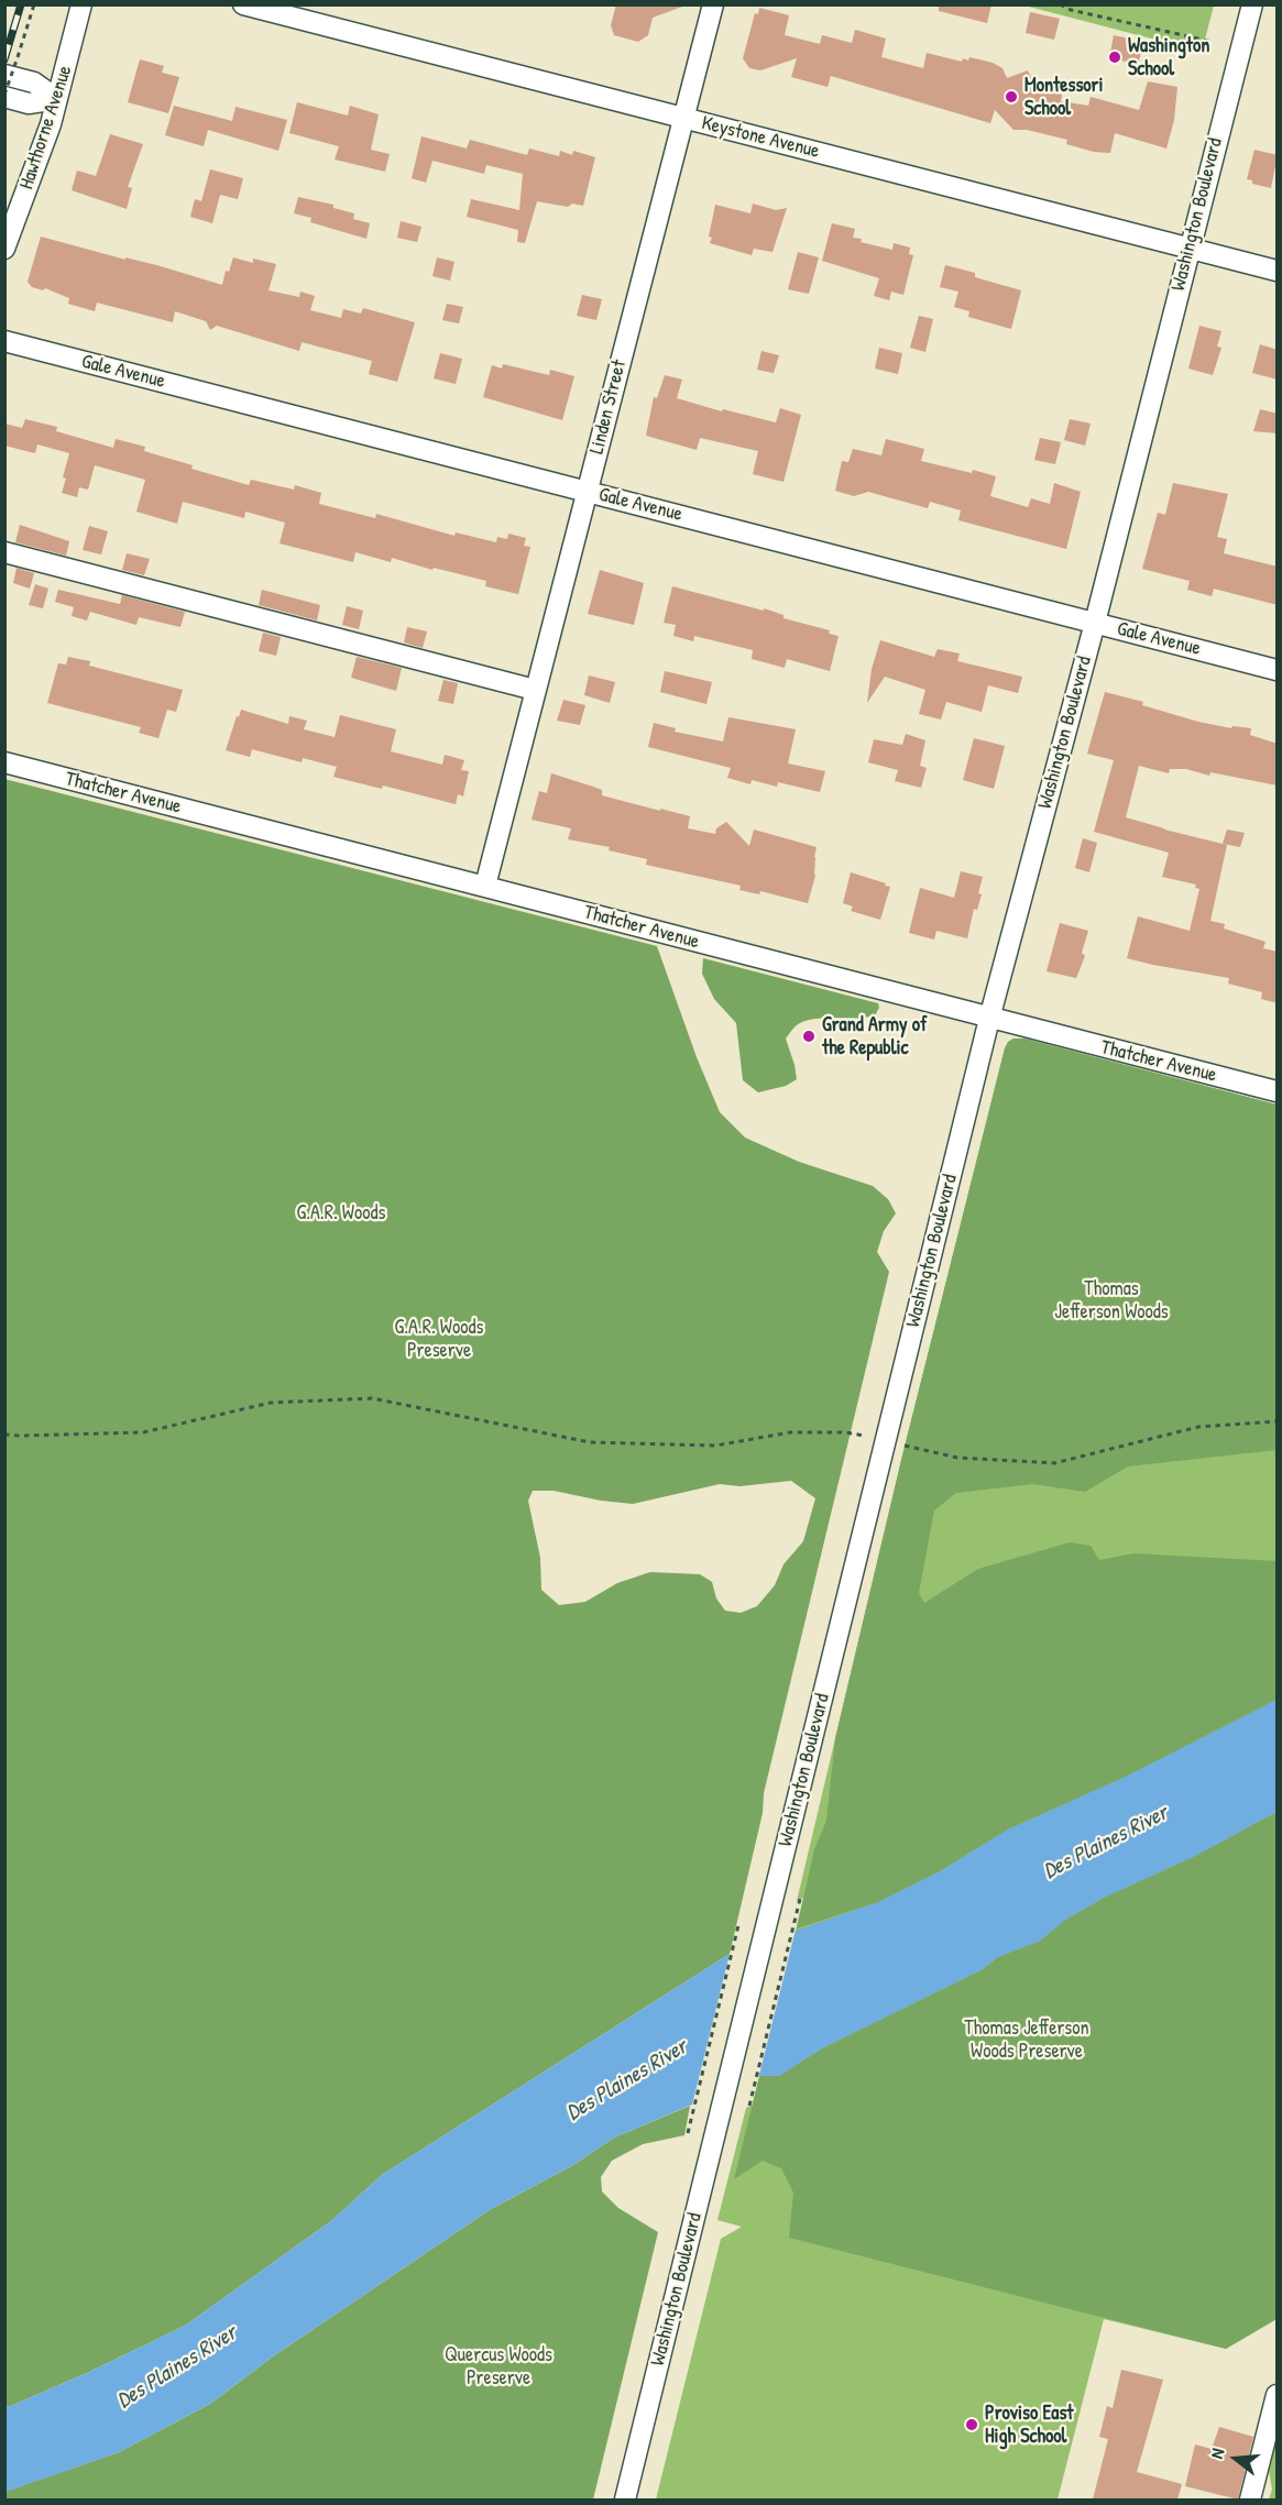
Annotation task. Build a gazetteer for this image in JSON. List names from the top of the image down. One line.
{"streets":{"street":["Hawthorne Avenue","Keystone Avenue","Washington Boulevard","Gale Avenue","Linden Street","Thatcher Avenue"]},"crossings":[["Keystone Avenue","Washington Boulevard"],["Keystone Avenue","Linden Street"],["Washington Boulevard","Gale Avenue"],["Washington Boulevard","Thatcher Avenue"],["Gale Avenue","Linden Street"],["Linden Street","Thatcher Avenue"]],"water":["Des Plaines River"],"parks":["G.A.R. Woods","Thomas Jefferson Woods","G.A.R. Woods Preserve","Thomas Jefferson Woods Preserve","Quercus Woods Preserve"],"places":["Washington School","Montessori School","Grand Army of the Republic","Proviso East High School"],"north":"left"}
